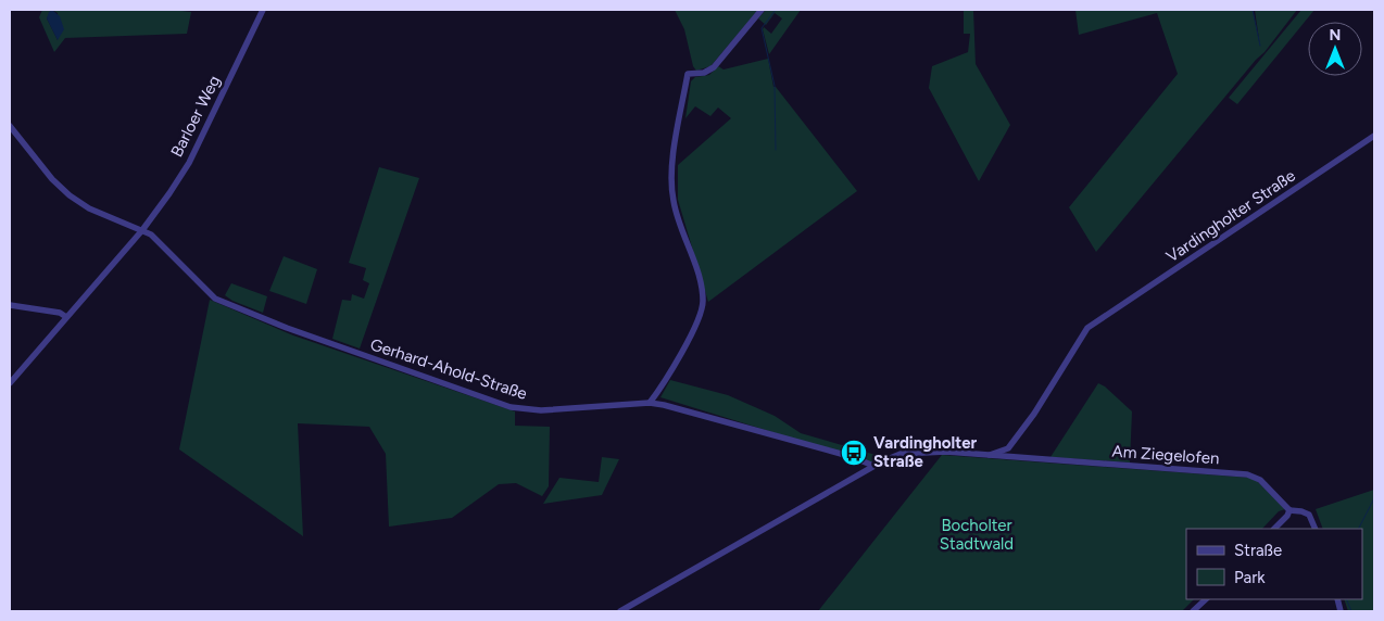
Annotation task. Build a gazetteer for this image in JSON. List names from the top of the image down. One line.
{"streets":{"street":["Barloer Weg","Vardingholter Straße","Gerhard-Ahold-Straße","Am Ziegelofen"]},"crossings":[["Barloer Weg","Gerhard-Ahold-Straße"]],"parks":["Bocholter Stadtwald"],"places":{"bus stop":["Vardingholter Straße"]},"legend":["Straße","Park"],"north":"top"}
